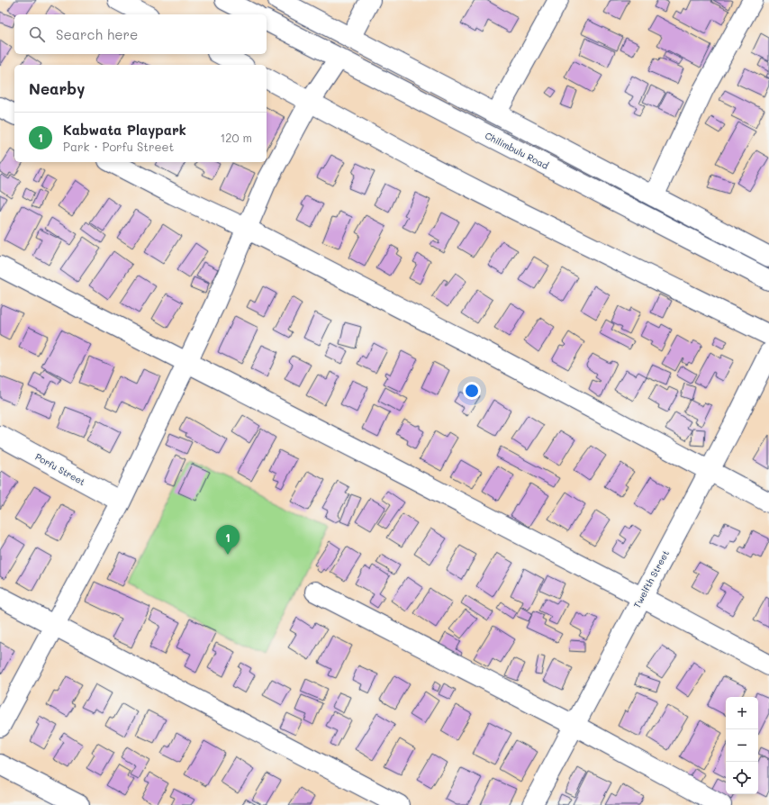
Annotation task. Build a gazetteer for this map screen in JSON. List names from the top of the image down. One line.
{"streets":{"street":["Chilimbulu Road","Porfu Street","Twelfth Street"]},"page":{"search":"Search here","heading":"Nearby","list":[{"mark":"1","name":"Kabwata Playpark","note":"Park · Porfu Street","value":"120 m"}],"pins":"1","map_buttons":["+","−"]}}
